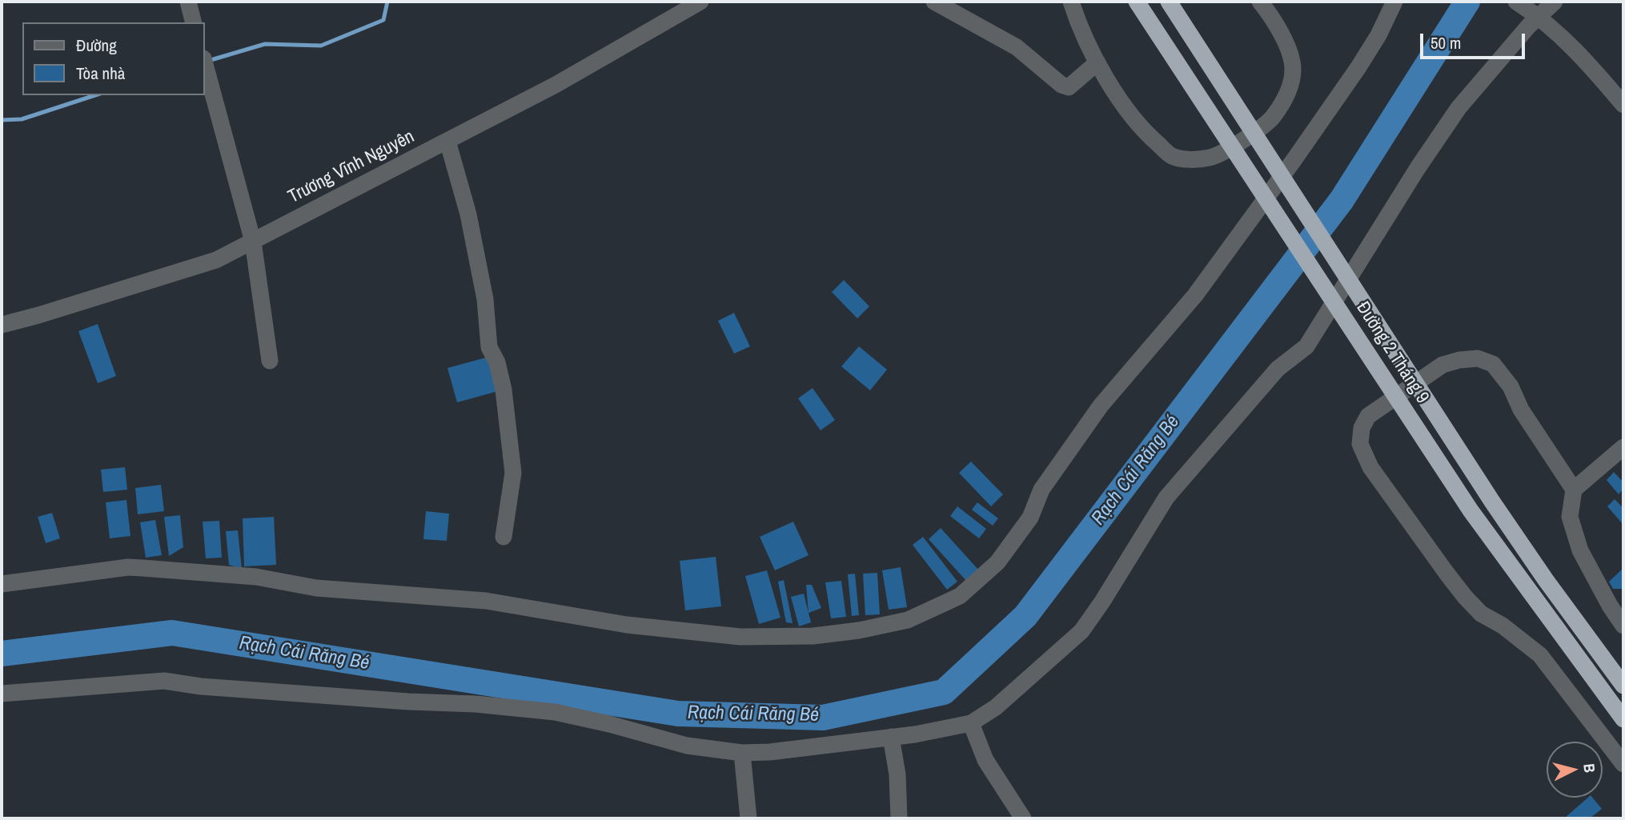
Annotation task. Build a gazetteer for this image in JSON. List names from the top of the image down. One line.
{"streets":{"highway":["Đường 2 Tháng 9"],"street":["Trương Vĩnh Nguyên"]},"water":["Rạch Cái Răng Bé"],"legend":["Đường","Tòa nhà"],"scale_bar":"50 m","north":"right"}
